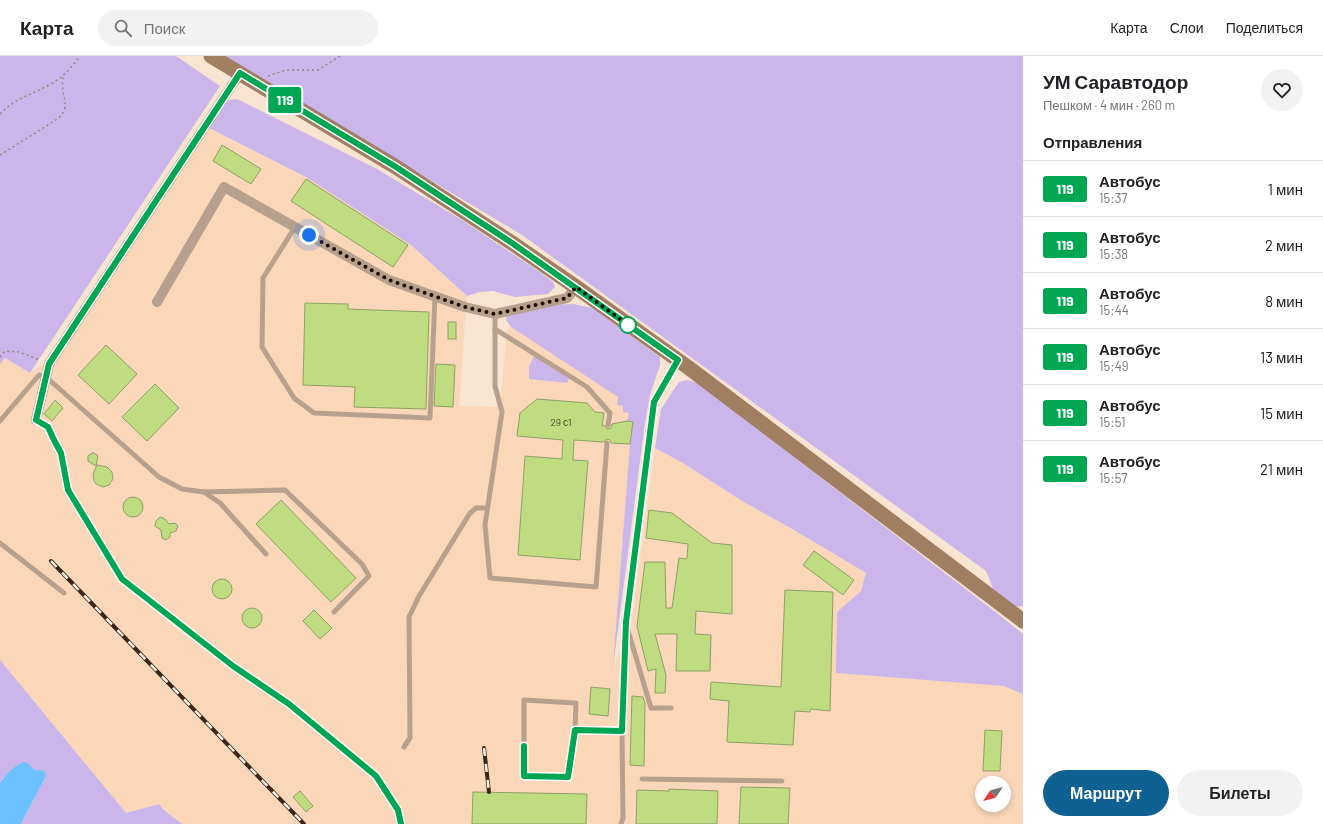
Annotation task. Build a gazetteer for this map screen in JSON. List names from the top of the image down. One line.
{"lines":["bus line 119"],"house_numbers":["29 с1"],"north":"bottom left","page":{"header":"Карта","search":"Поиск","nav":["Карта","Слои","Поделиться"],"on_map":"119","heading":[["УМ Саравтодор","Пешком · 4 мин · 260 m"],"Отправления"],"list":[{"mark":"119","name":"Автобус","note":"15:37","value":"1 мин"},{"mark":"119","name":"Автобус","note":"15:38","value":"2 мин"},{"mark":"119","name":"Автобус","note":"15:44","value":"8 мин"},{"mark":"119","name":"Автобус","note":"15:49","value":"13 мин"},{"mark":"119","name":"Автобус","note":"15:51","value":"15 мин"},{"mark":"119","name":"Автобус","note":"15:57","value":"21 мин"}],"buttons":["Маршрут","Билеты"]}}
